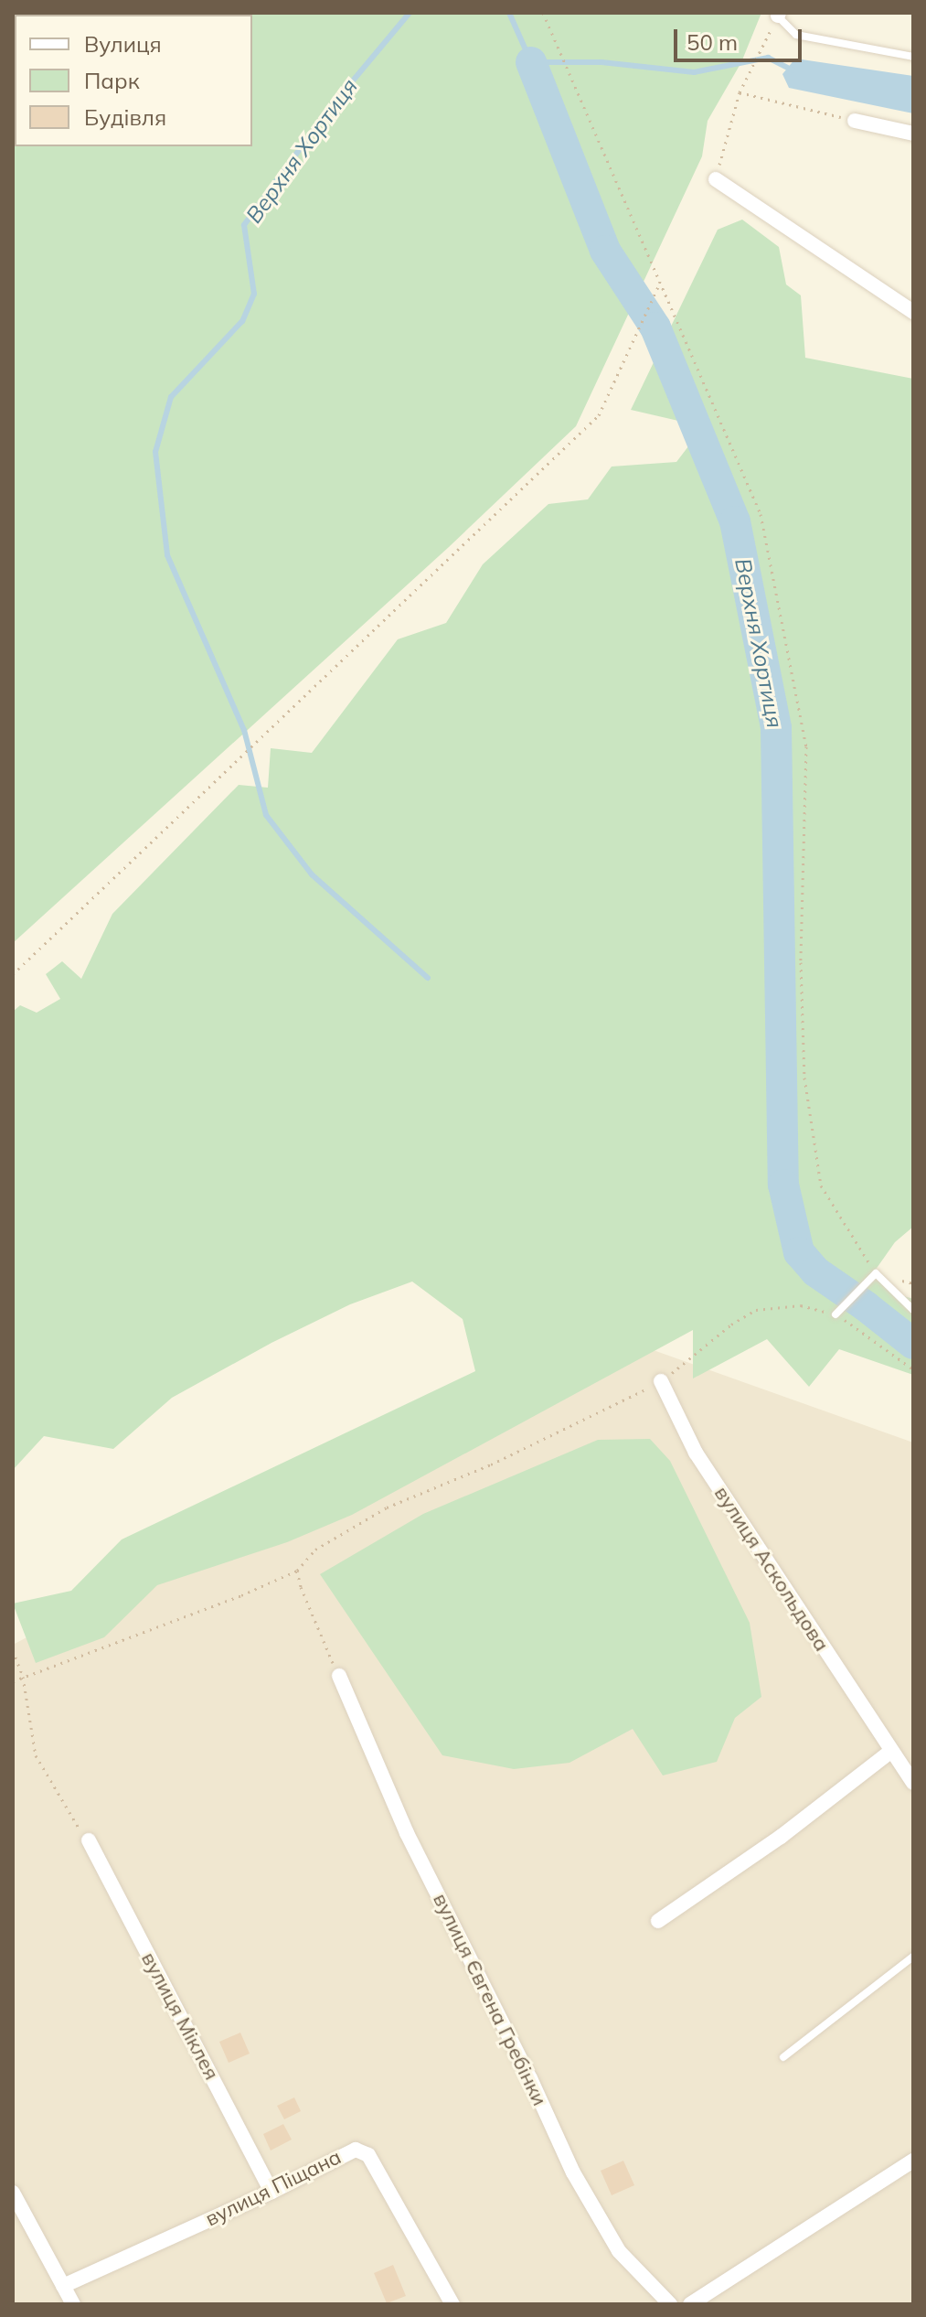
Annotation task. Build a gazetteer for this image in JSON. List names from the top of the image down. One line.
{"streets":{"street":["вулиця Аскольдова","вулиця Євгена Гребінки","вулиця Міклея","вулиця Піщана"]},"crossings":[["вулиця Міклея","вулиця Піщана"]],"water":["Верхня Хортиця"],"legend":["Вулиця","Парк","Будівля"],"scale_bar":"50 m"}
